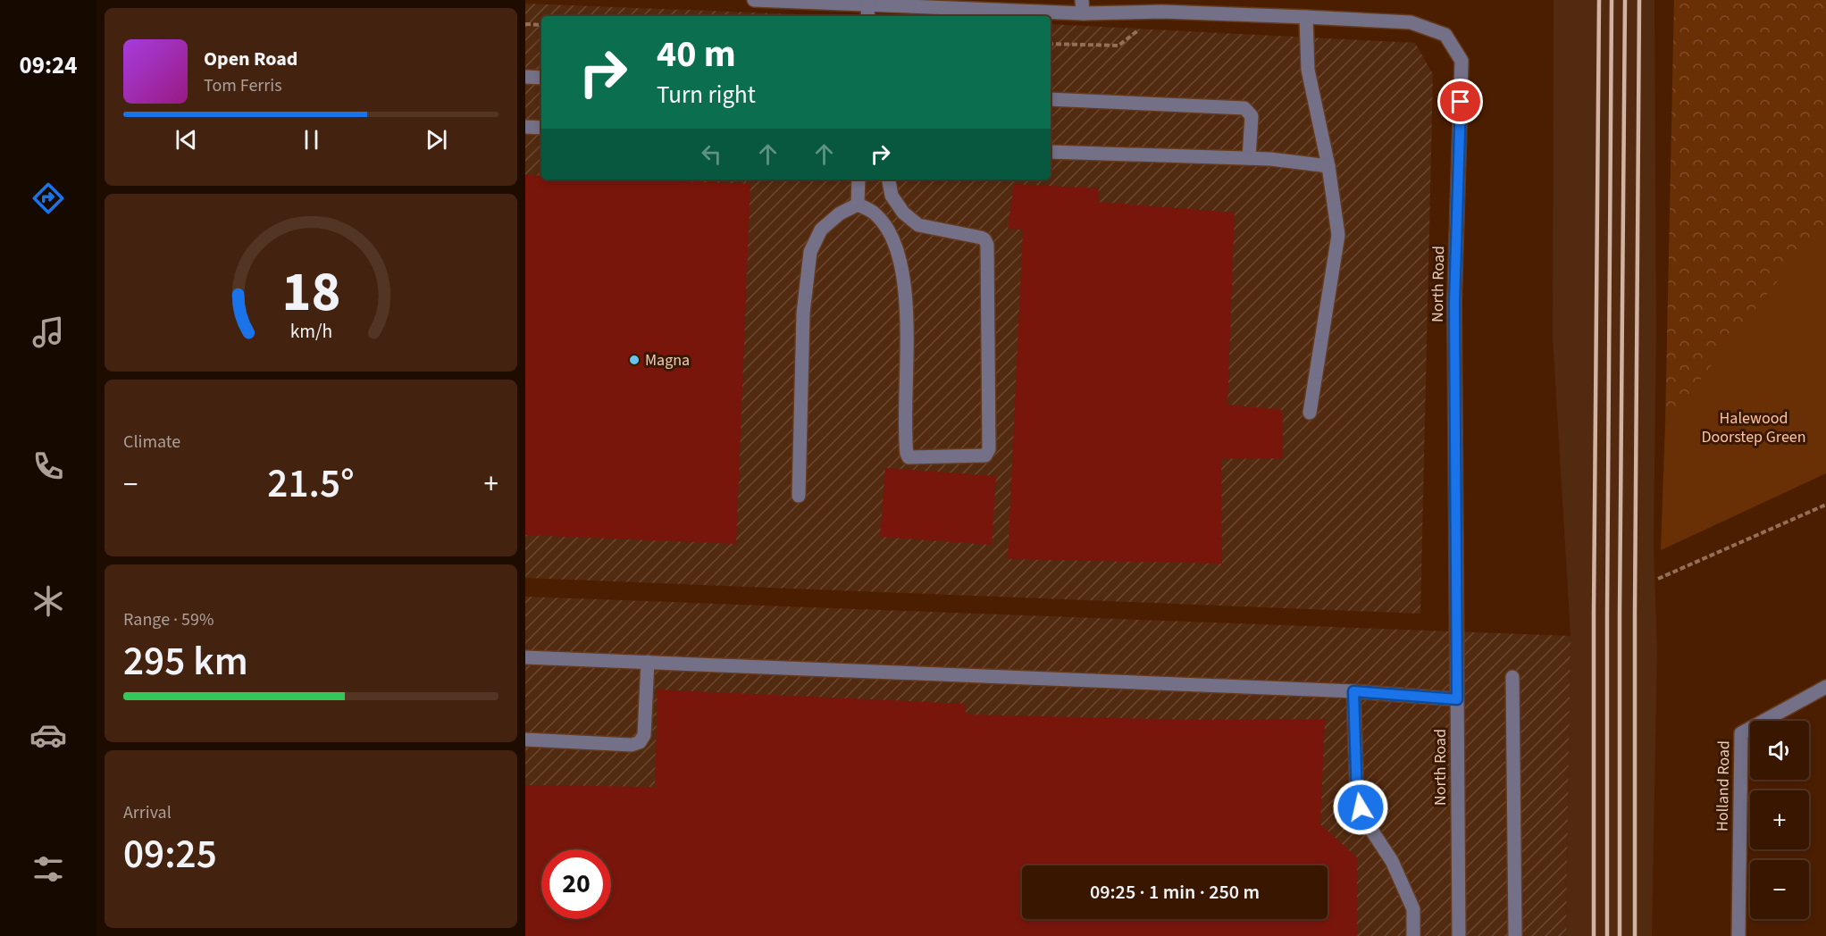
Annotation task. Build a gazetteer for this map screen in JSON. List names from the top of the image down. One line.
{"streets":{"street":["North Road","Holland Road"]},"parks":["Halewood Doorstep Green"],"places":["Magna"],"page":{"tabs":"09:24","turn":["40 m","Turn right"],"song":["Open Road","Tom Ferris"],"tile":["Climate",["Range · 59%","295 km"],["Arrival","09:25"]],"heat":["−","21.5°","+"],"map_buttons":["+","−"],"limit":"20","trip":"09:25 · 1 min · 250 m","gauge":["18","km/h"]}}
